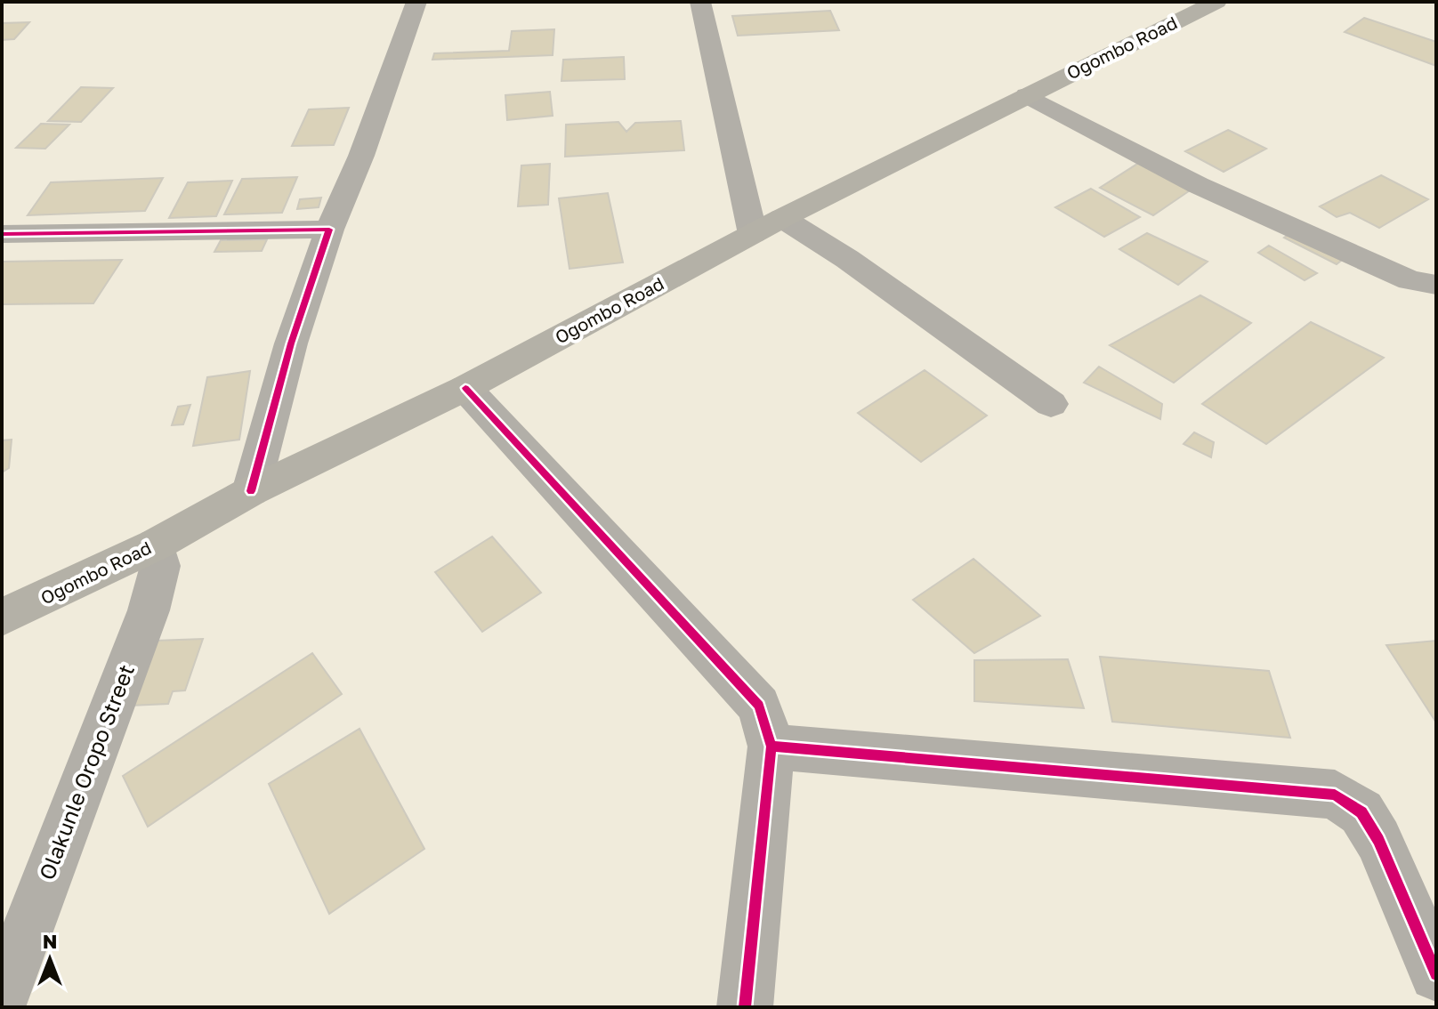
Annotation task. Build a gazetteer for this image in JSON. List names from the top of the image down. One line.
{"streets":{"main road":["Ogombo Road"],"street":["Olakunle Oropo Street"]},"crossings":[["Ogombo Road","Olakunle Oropo Street"]],"north":"top"}
